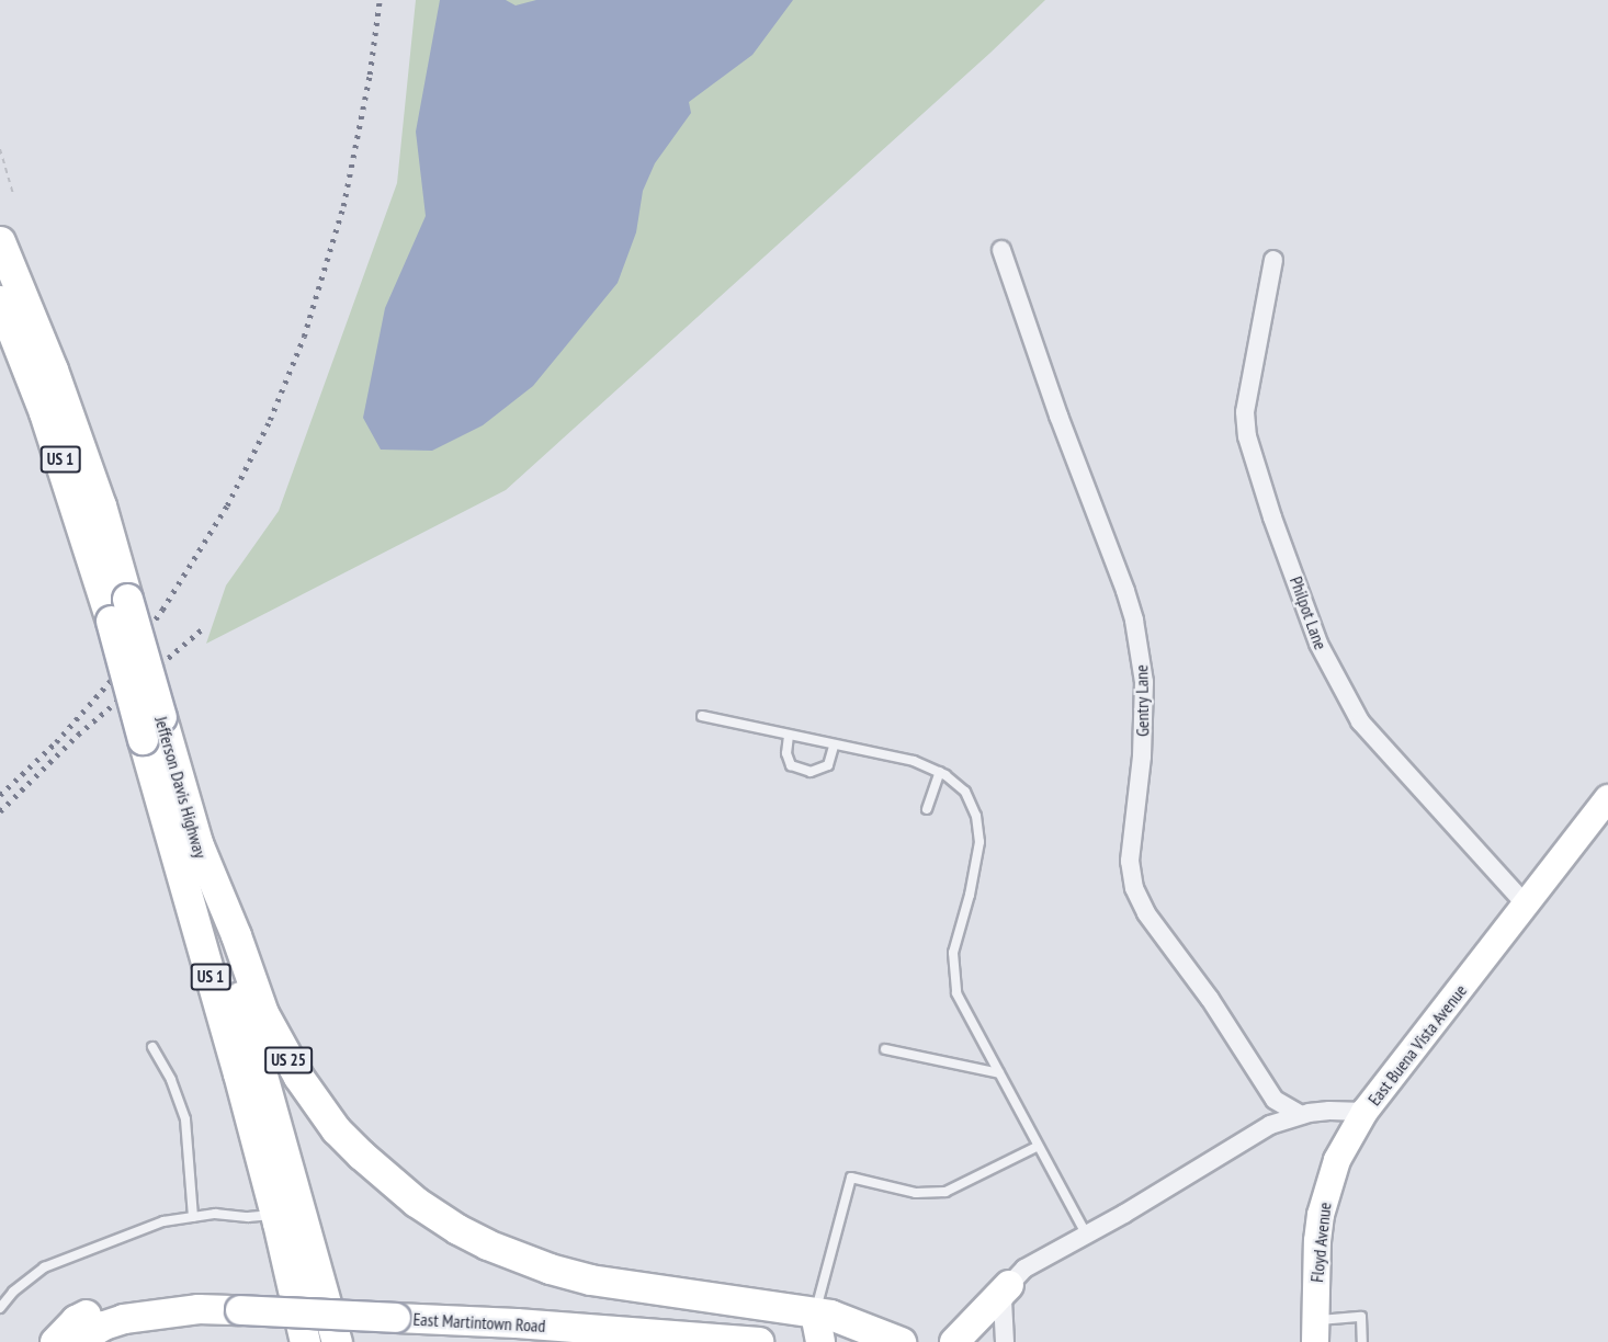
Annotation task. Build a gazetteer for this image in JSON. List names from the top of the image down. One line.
{"streets":{"highway":["US 1","Jefferson Davis Highway","US 25"],"main road":["East Buena Vista Avenue","Floyd Avenue","East Martintown Road"],"street":["Philpot Lane","Gentry Lane"]},"crossings":[["Philpot Lane","East Buena Vista Avenue"],["Gentry Lane","East Buena Vista Avenue"],["Jefferson Davis Highway","US 25"],["East Buena Vista Avenue","Floyd Avenue"]]}
